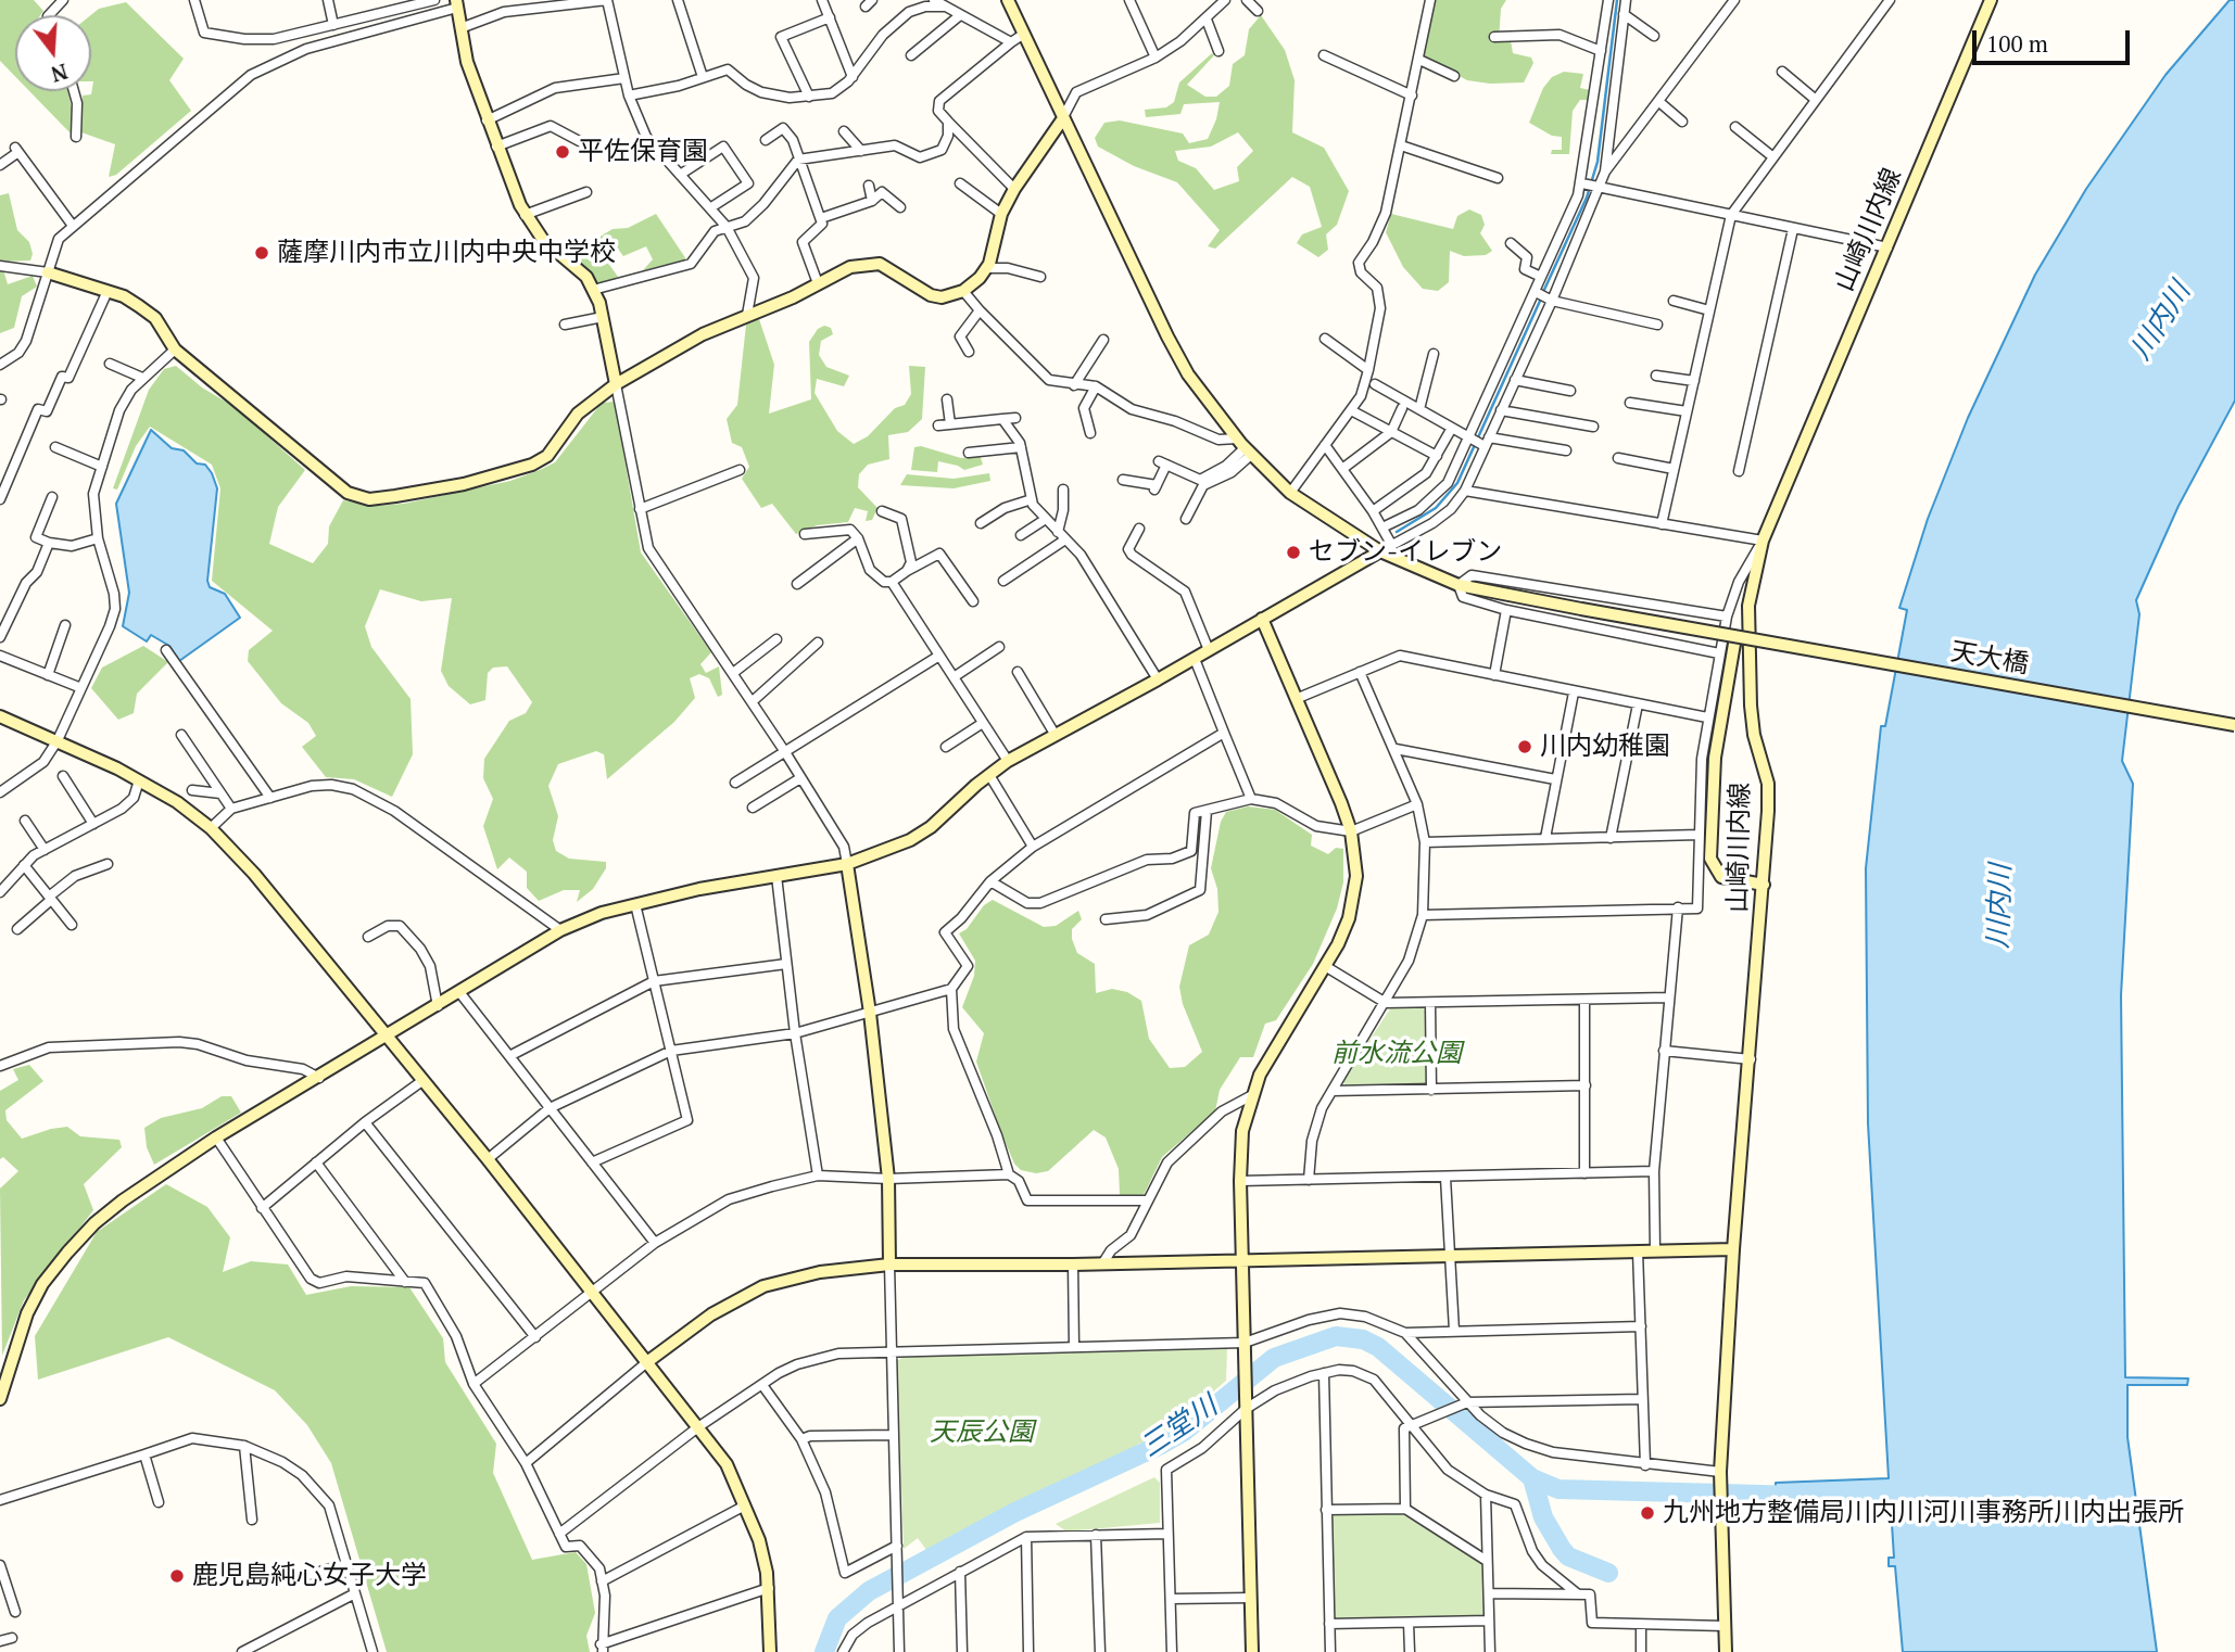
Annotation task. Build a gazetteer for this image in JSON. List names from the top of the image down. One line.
{"streets":{"street":["山崎川内線","天大橋"]},"water":["川内川","三堂川"],"parks":["前水流公園","天辰公園"],"places":["平佐保育園","薩摩川内市立川内中央中学校","セブン-イレブン","川内幼稚園","九州地方整備局川内川河川事務所川内出張所","鹿児島純心女子大学"],"scale_bar":"100 m","north":"bottom"}
